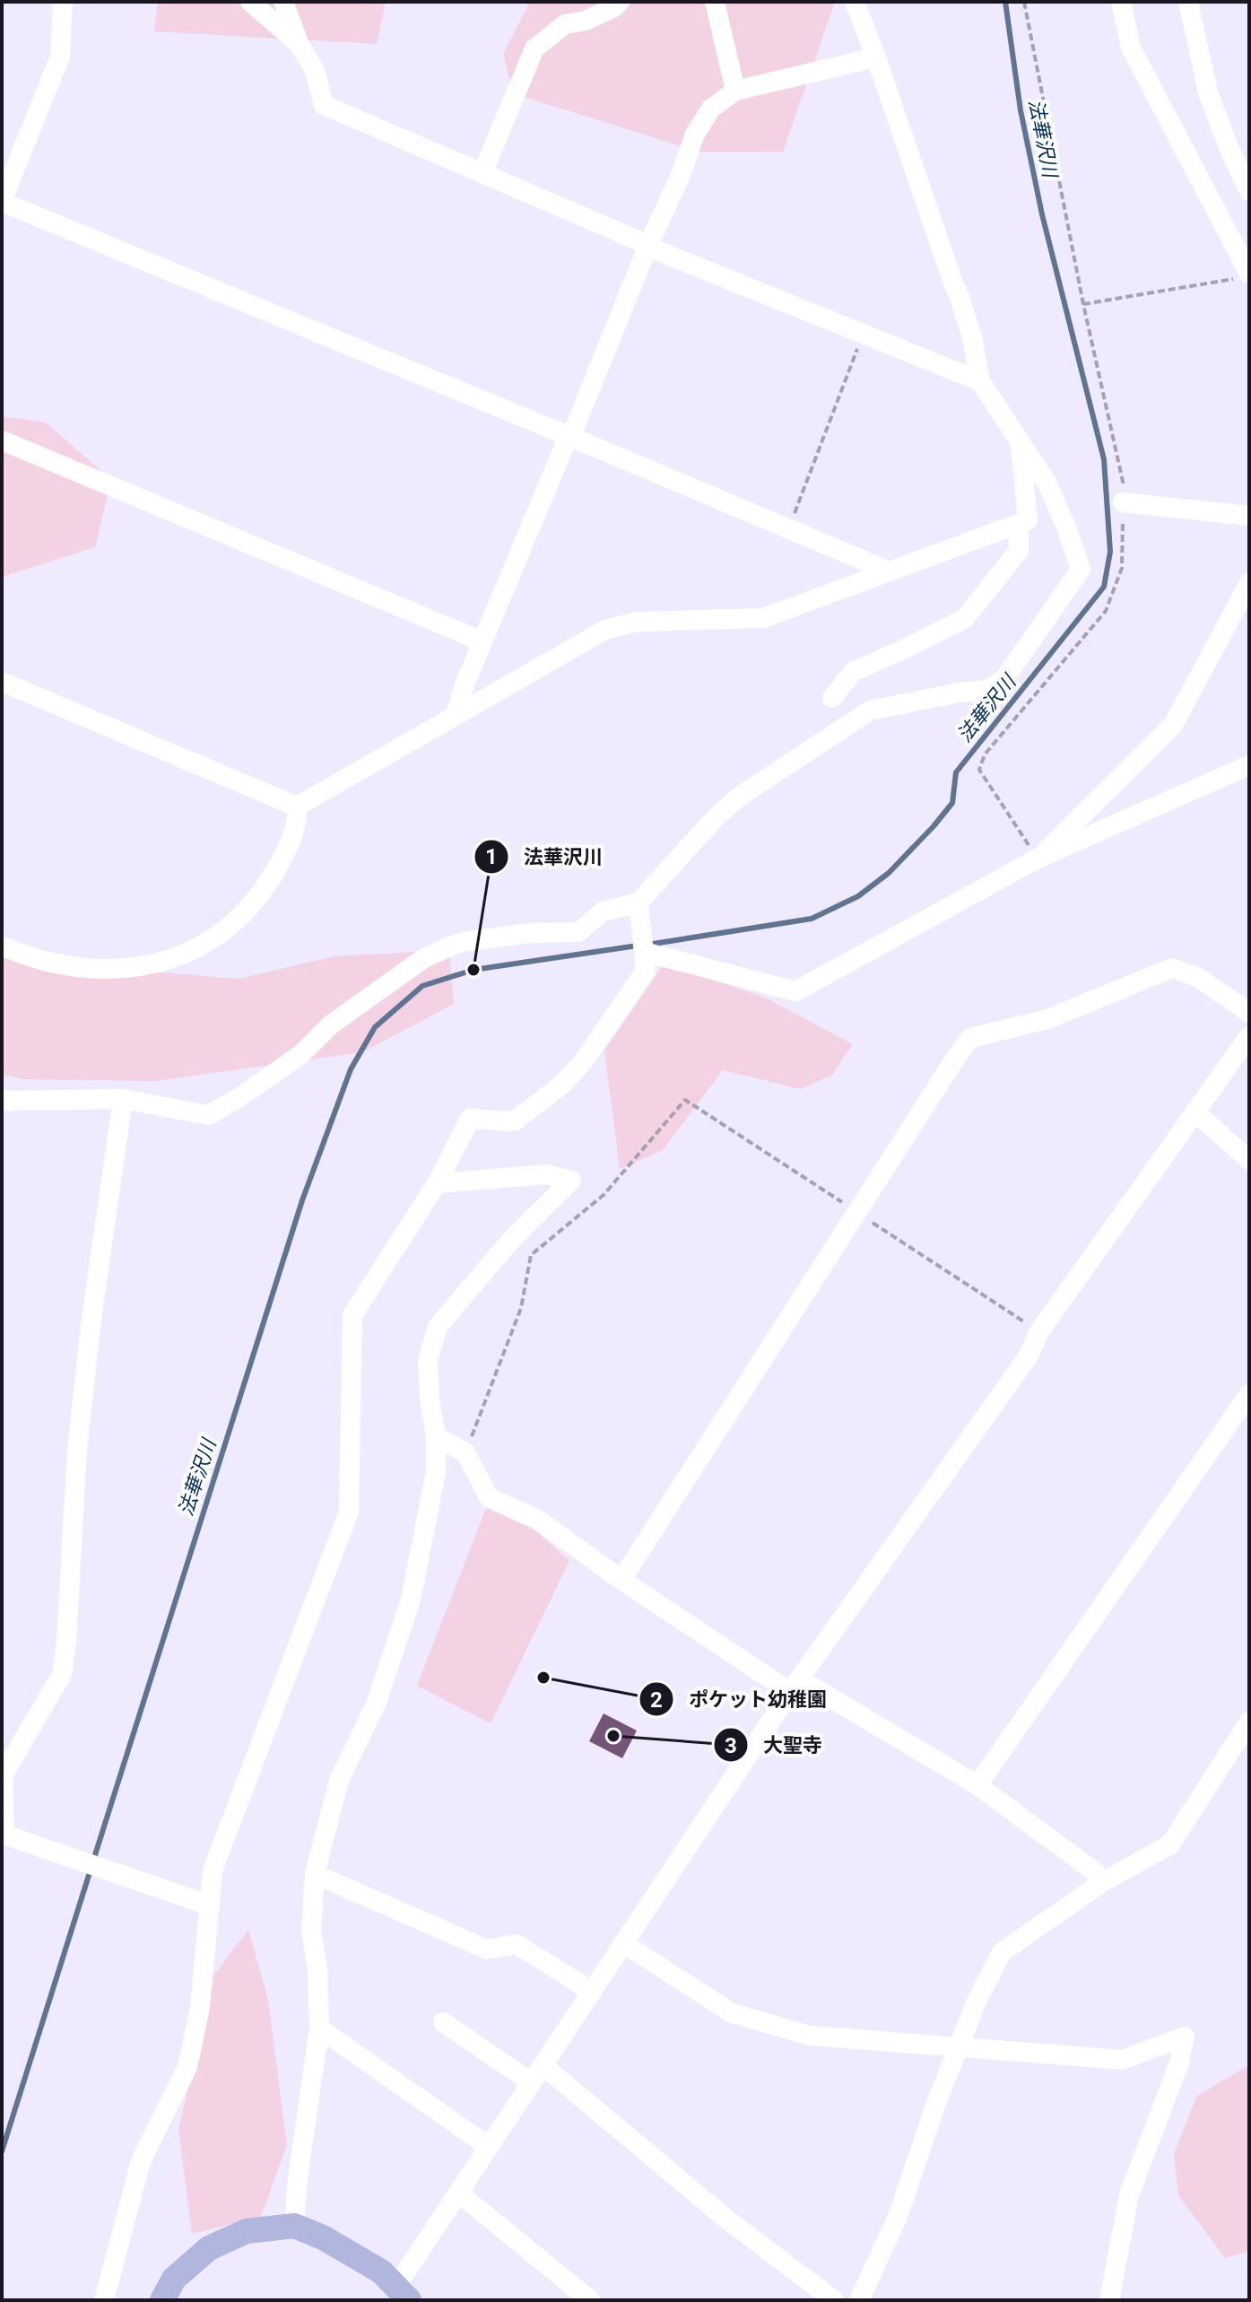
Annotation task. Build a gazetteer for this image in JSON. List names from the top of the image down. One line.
{"water":["法華沢川"],"places":["法華沢川","ポケット幼稚園","大聖寺"]}
